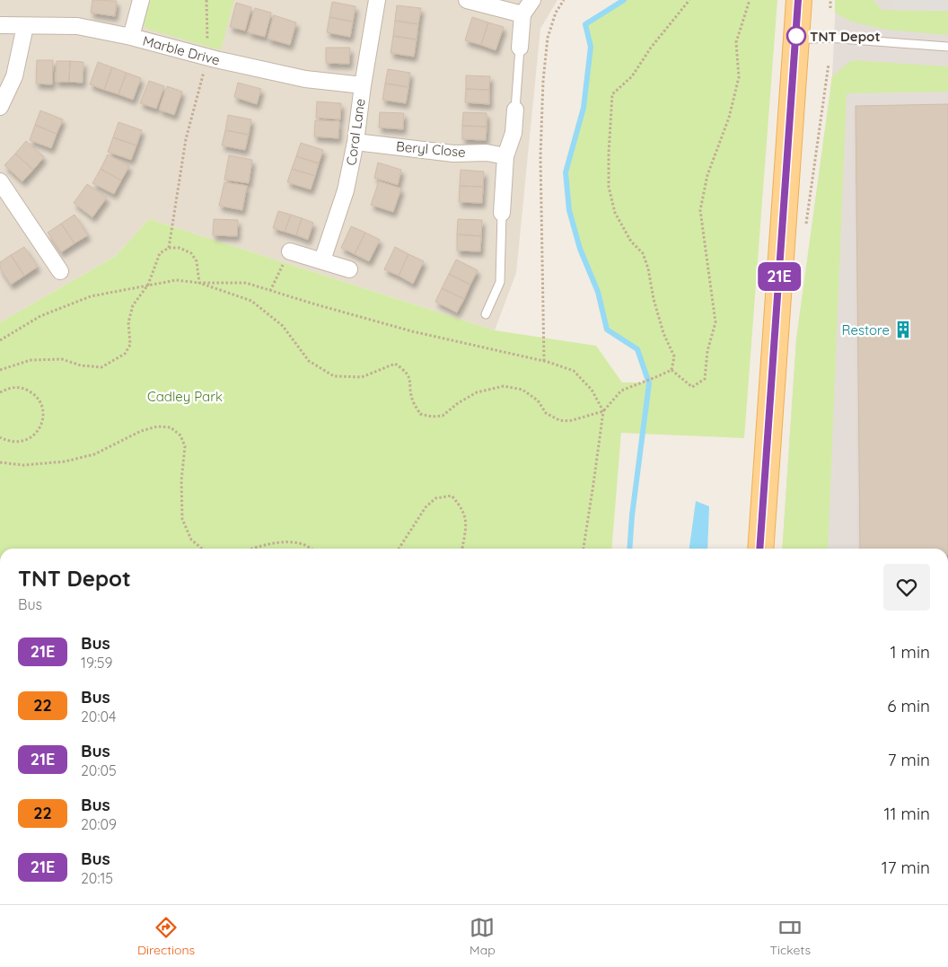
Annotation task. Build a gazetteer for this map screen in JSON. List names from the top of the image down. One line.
{"streets":{"street":["Marble Drive","Coral Lane","Beryl Close"]},"crossings":[["Marble Drive","Coral Lane"],["Coral Lane","Beryl Close"]],"parks":["Cadley Park"],"places":{"other":["TNT Depot"],"building":["Restore"]},"lines":["bus line 21E"],"page":{"on_map":"21E","heading":["TNT Depot","Bus"],"list":[{"mark":"21E","name":"Bus","note":"19:59","value":"1 min"},{"mark":"22","name":"Bus","note":"20:04","value":"6 min"},{"mark":"21E","name":"Bus","note":"20:05","value":"7 min"},{"mark":"22","name":"Bus","note":"20:09","value":"11 min"},{"mark":"21E","name":"Bus","note":"20:15","value":"17 min"}],"tabs":["Directions","Map","Tickets"]}}
